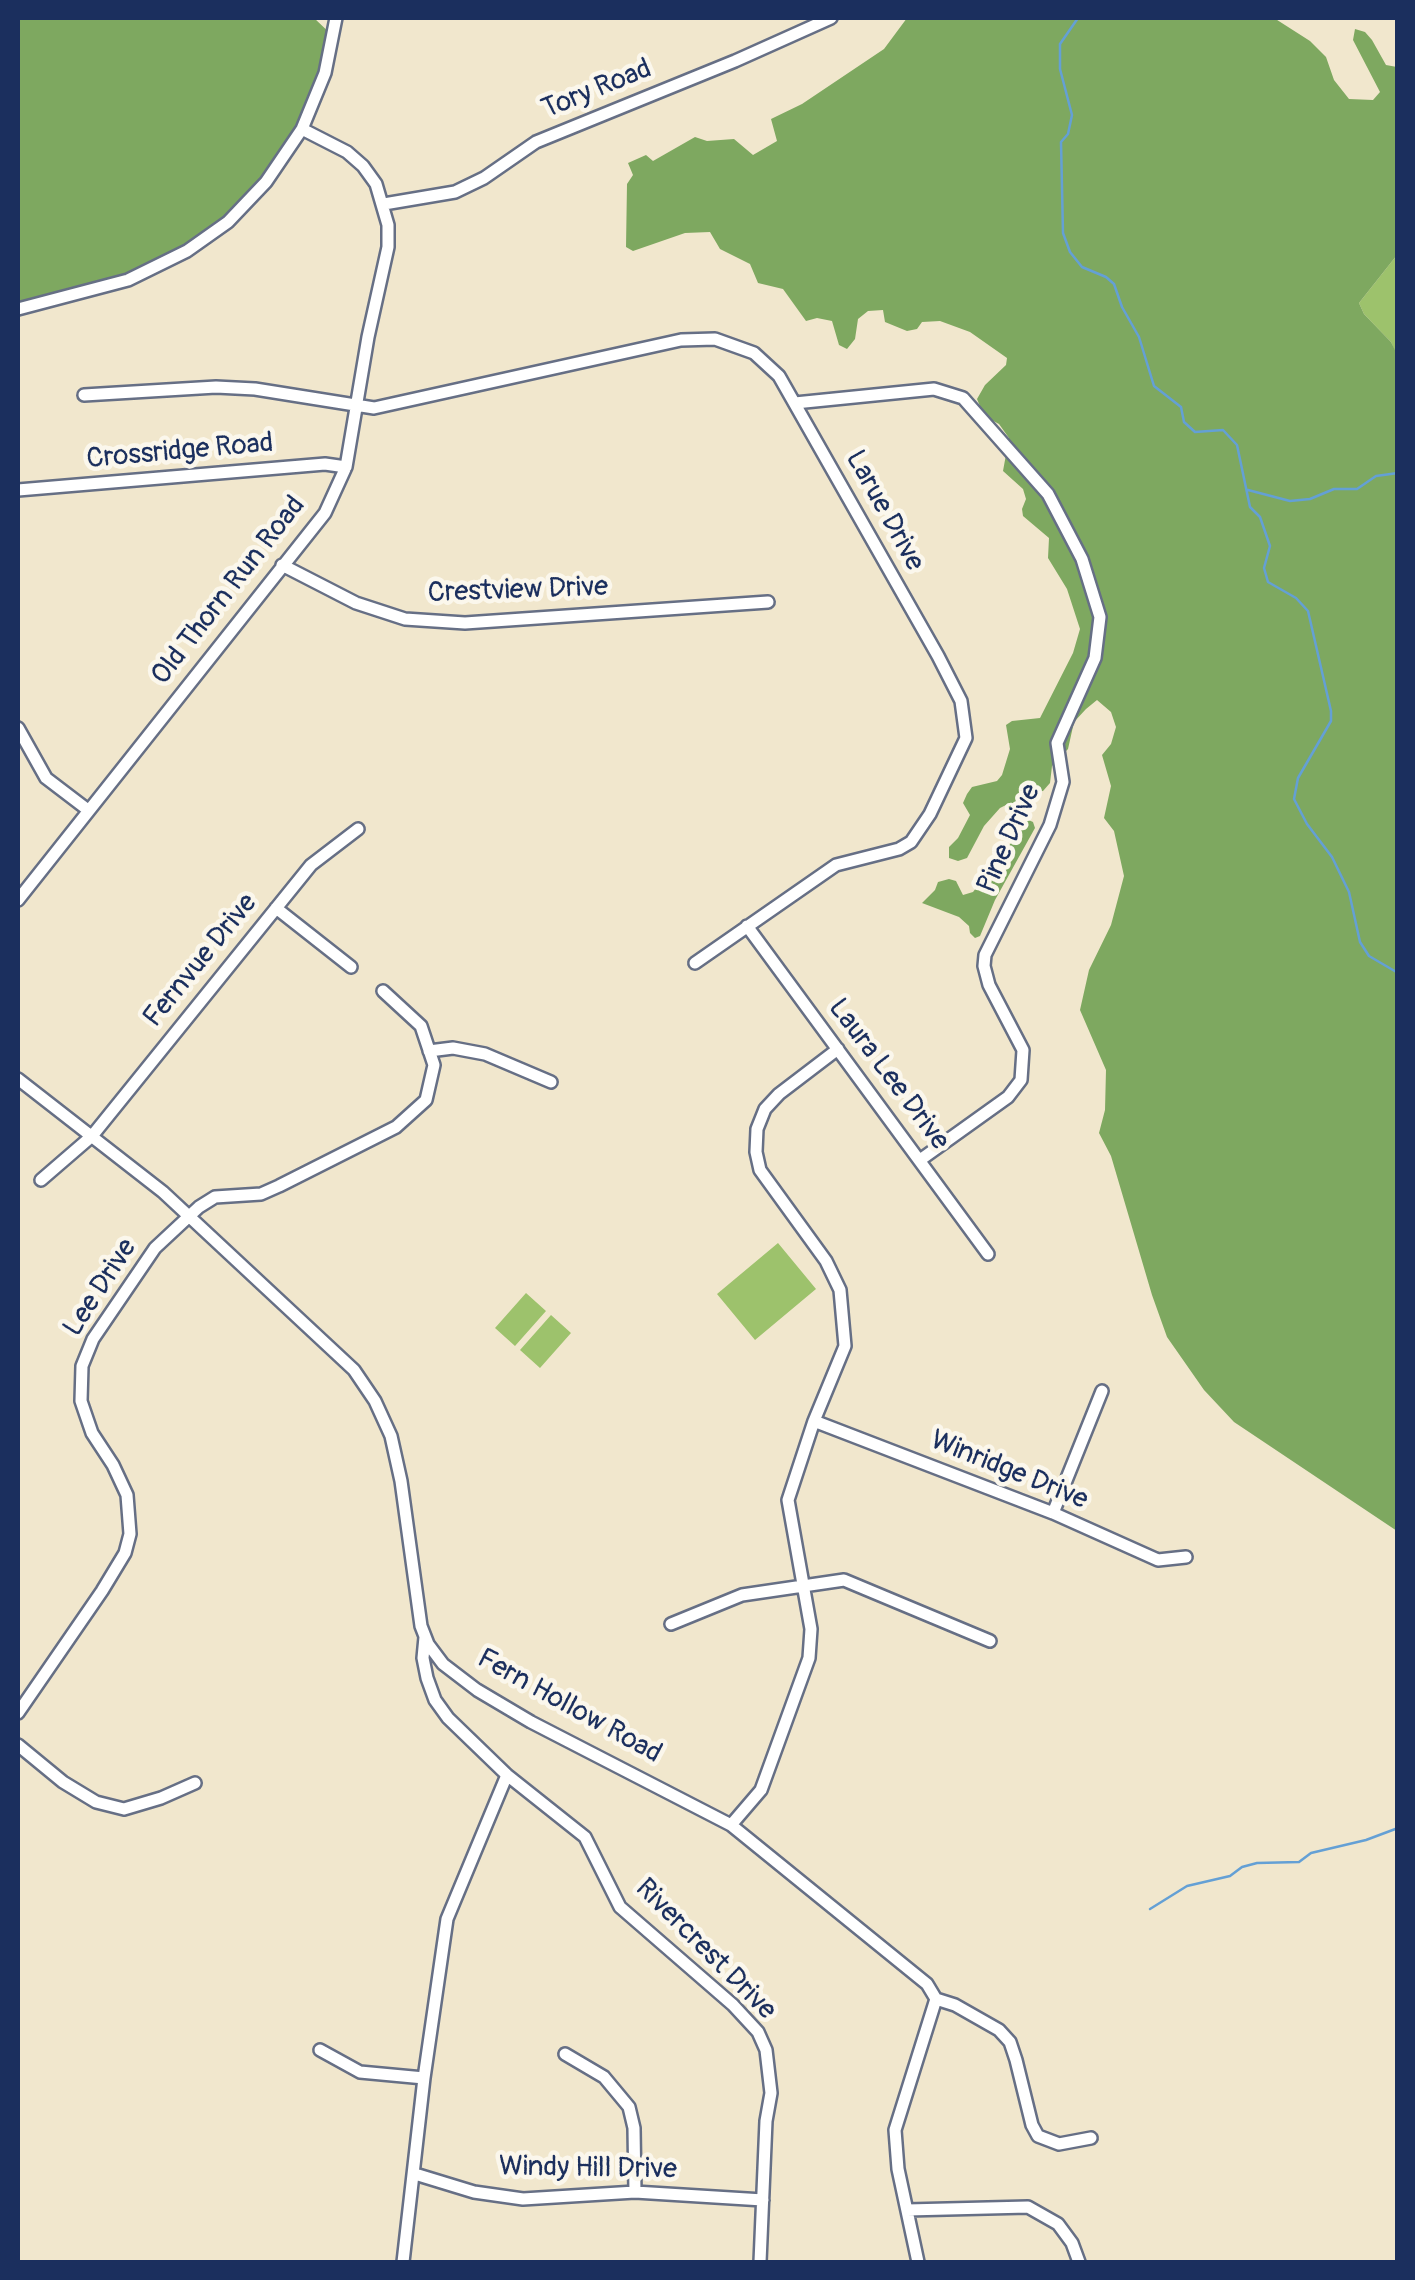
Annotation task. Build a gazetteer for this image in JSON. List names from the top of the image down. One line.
{"streets":{"street":["Tory Road","Crossridge Road","Larue Drive","Old Thorn Run Road","Crestview Drive","Pine Drive","Fernvue Drive","Laura Lee Drive","Lee Drive","Winridge Drive","Fern Hollow Road","Rivercrest Drive","Windy Hill Drive"]},"crossings":[["Tory Road","Old Thorn Run Road"],["Crossridge Road","Old Thorn Run Road"],["Larue Drive","Old Thorn Run Road"],["Larue Drive","Pine Drive"],["Larue Drive","Laura Lee Drive"],["Old Thorn Run Road","Crestview Drive"],["Pine Drive","Laura Lee Drive"],["Fernvue Drive","Fern Hollow Road"],["Lee Drive","Fern Hollow Road"],["Fern Hollow Road","Rivercrest Drive"],["Rivercrest Drive","Windy Hill Drive"]]}
